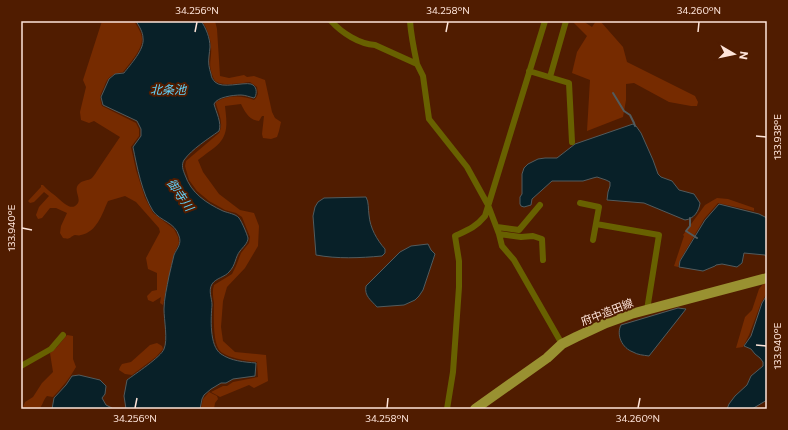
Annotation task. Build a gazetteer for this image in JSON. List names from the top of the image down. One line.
{"streets":{"main road":["府中造田線"]},"water":["北条池","御寺川"],"north":"right","coordinates":["34.256°N","34.258°N","34.260°N","133.938°E","133.940°E"]}
